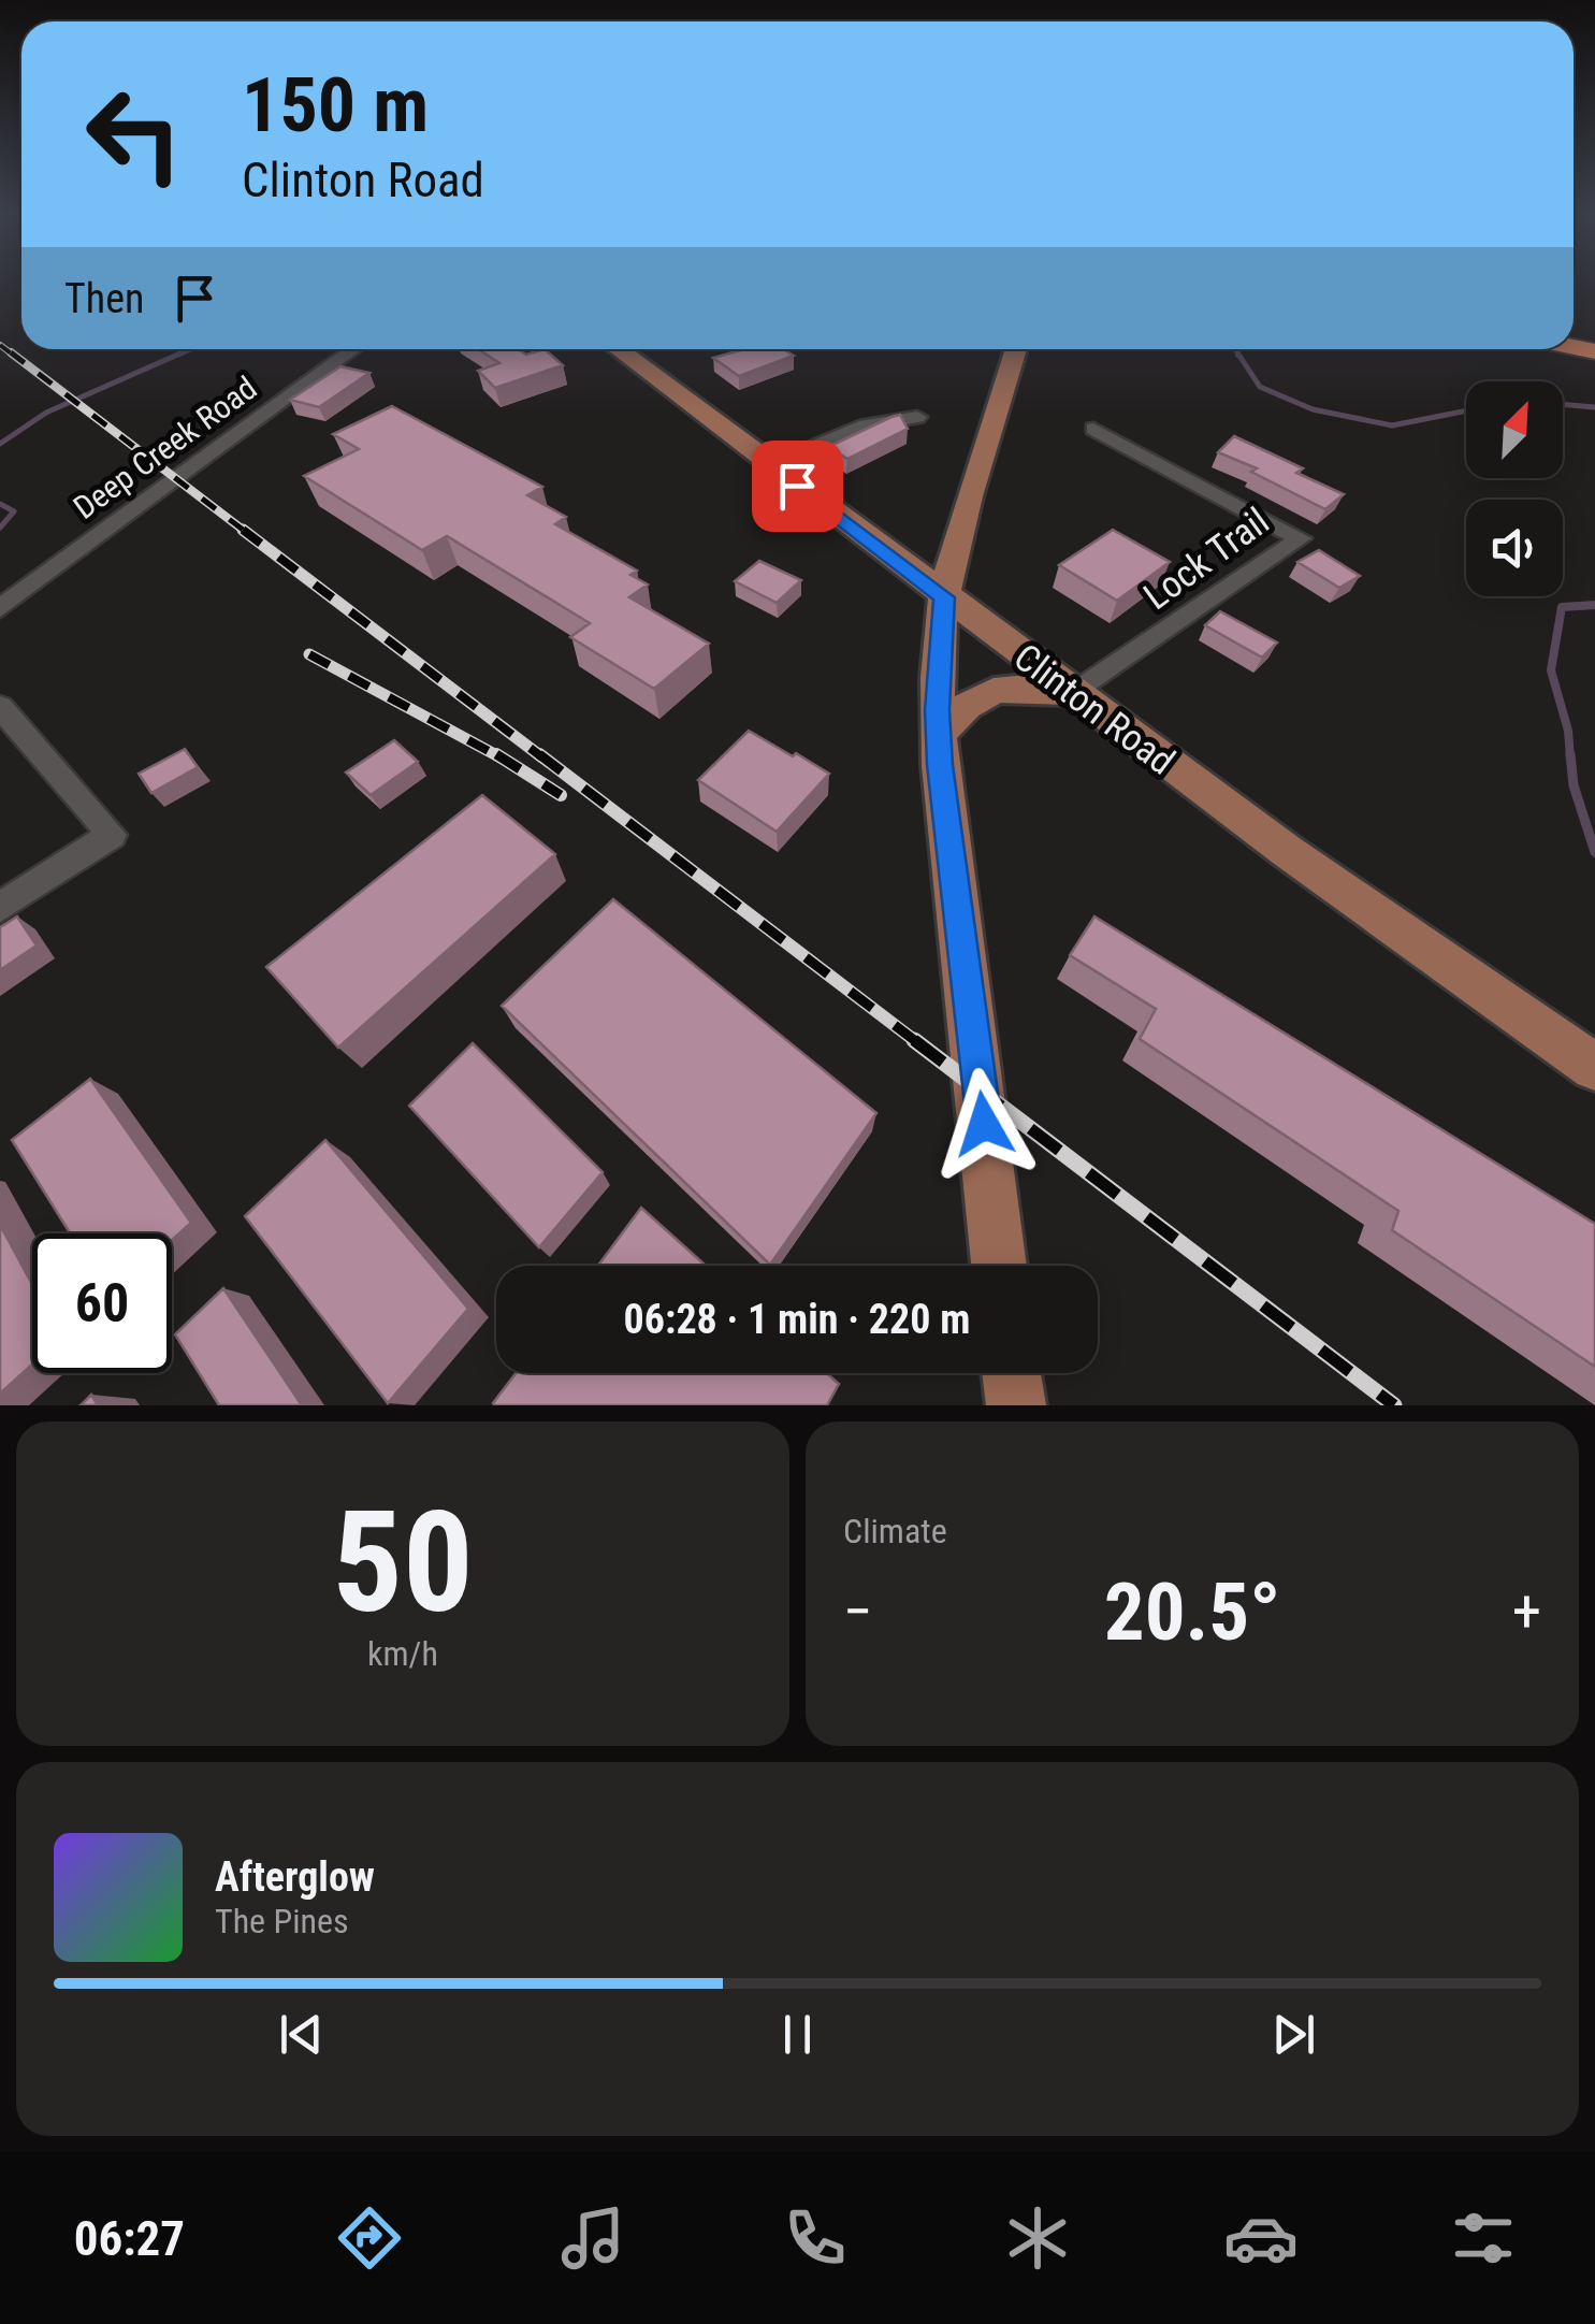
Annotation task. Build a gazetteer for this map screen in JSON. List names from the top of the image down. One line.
{"streets":{"main road":["Clinton Road"],"street":["Deep Creek Road","Lock Trail"]},"crossings":[["Lock Trail","Clinton Road"]],"north":"top right","page":{"turn":["150 m","Clinton Road"],"then":"Then","limit":"60","trip":"06:28 · 1 min · 220 m","tile":[["50","km/h"],"Climate"],"heat":["−","20.5°","+"],"song":["Afterglow","The Pines"],"tabs":"06:27"}}
